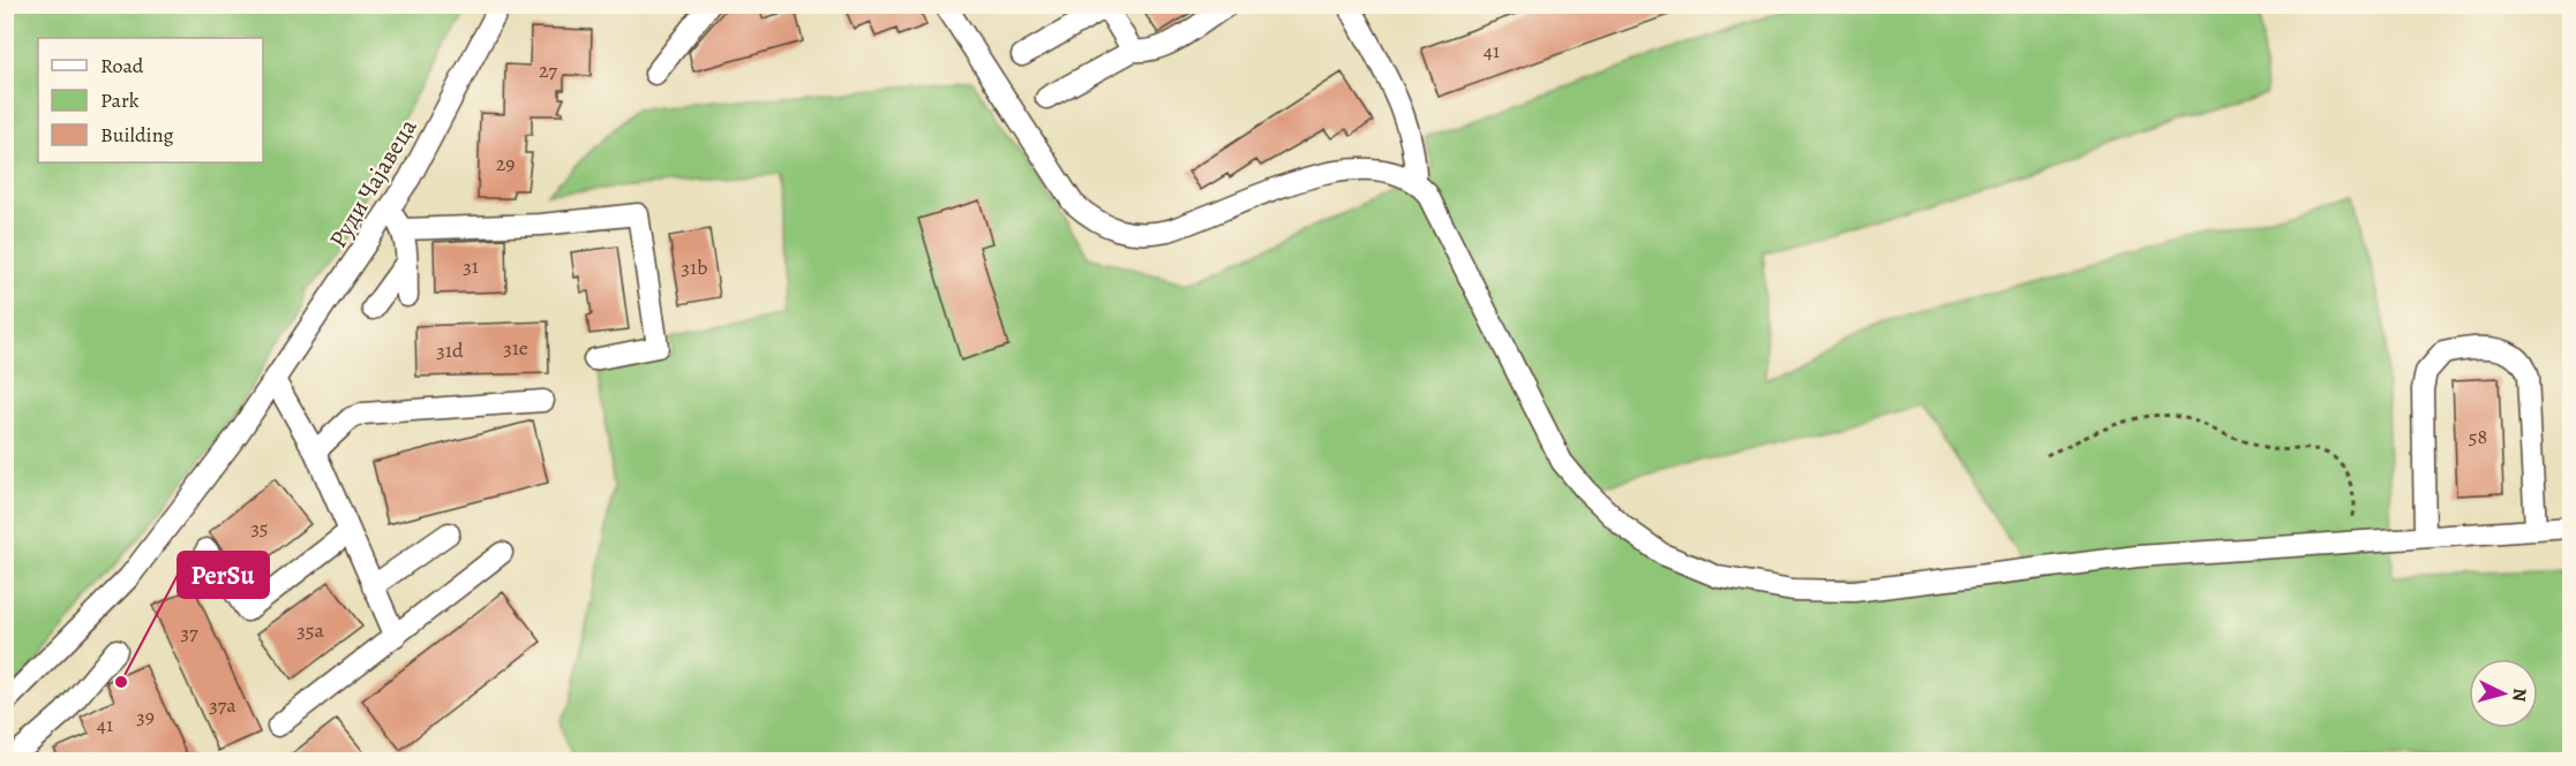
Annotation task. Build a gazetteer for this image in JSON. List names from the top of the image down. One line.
{"streets":{"street":["Руди Чајавеца"]},"places":["PerSu"],"house_numbers":["41","27","29","31","31b","31e","31d","58","35","35a","37","37a","39","41"],"legend":["Road","Park","Building"],"north":"right"}
